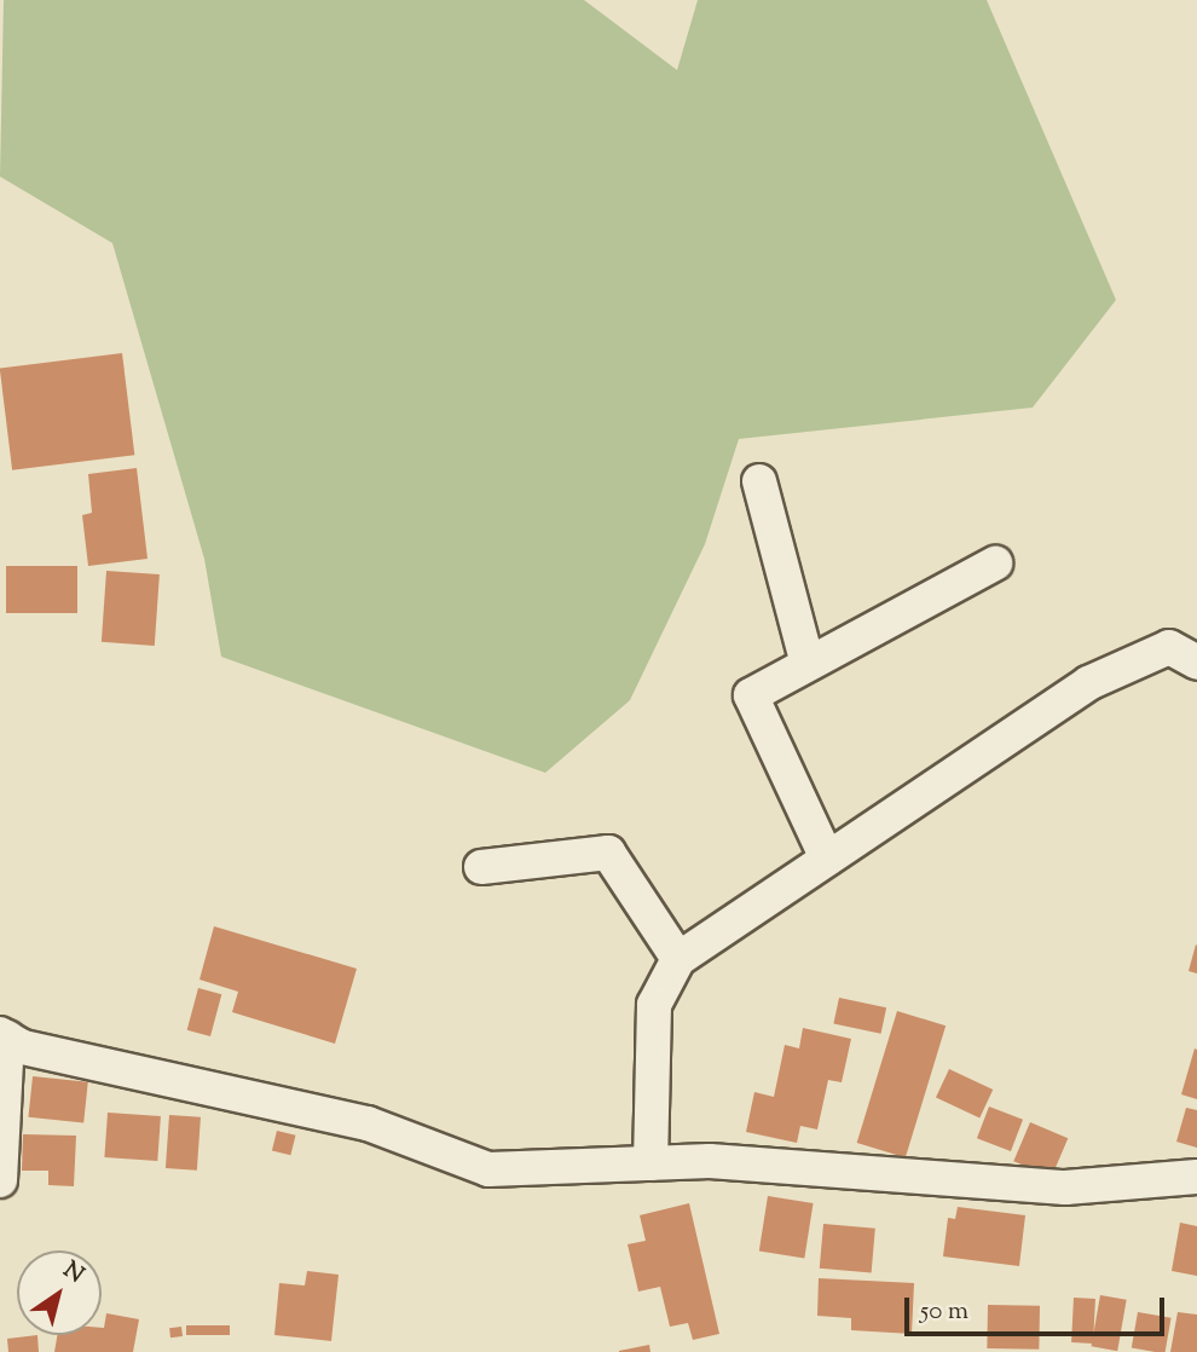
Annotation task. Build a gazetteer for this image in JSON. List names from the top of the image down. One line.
{"scale_bar":"50 m","north":"top right"}
